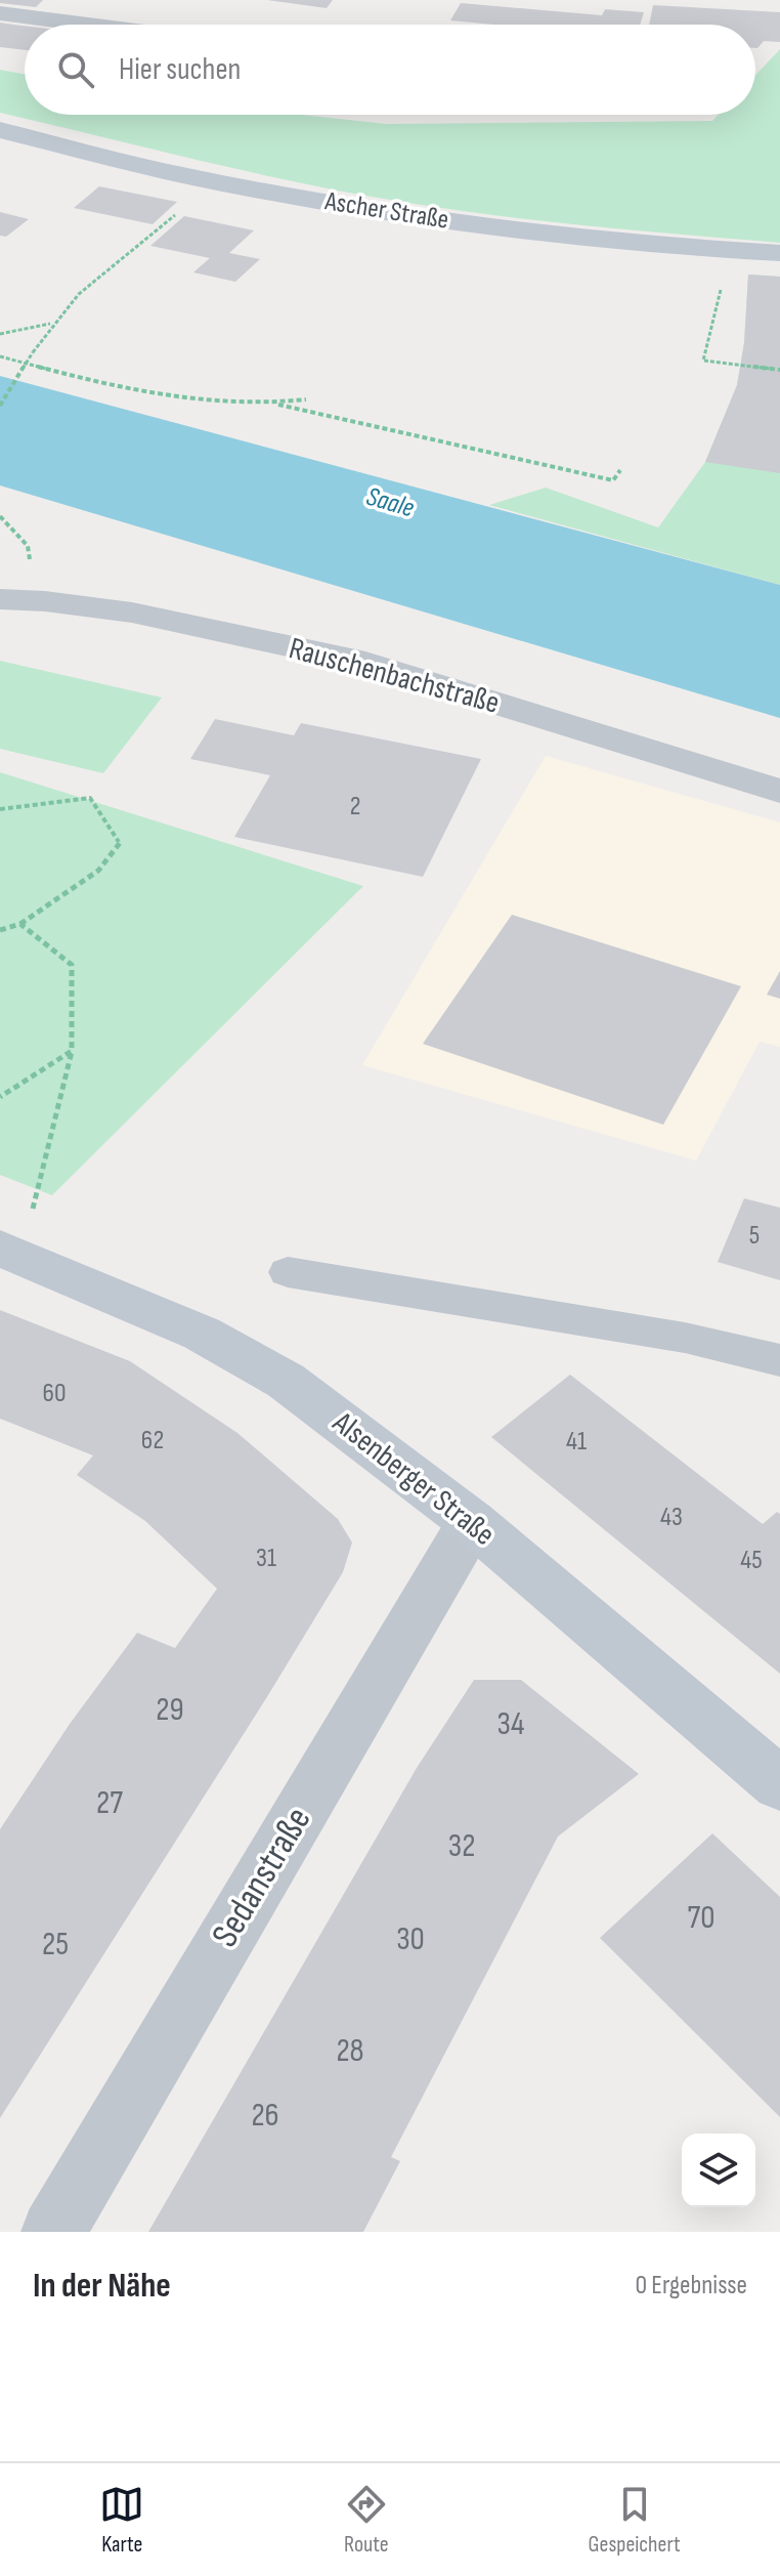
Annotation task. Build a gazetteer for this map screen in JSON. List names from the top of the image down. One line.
{"streets":{"street":["Ascher Straße","Rauschenbachstraße","Alsenberger Straße","Sedanstraße"]},"crossings":[["Alsenberger Straße","Sedanstraße"]],"water":["Saale"],"house_numbers":["2","5","60","62","41","43","31","45","29","34","27","32","70","30","25","28","26"],"page":{"search":"Hier suchen","heading":["In der Nähe","0 Ergebnisse"],"nav":["Karte","Route","Gespeichert"]}}
